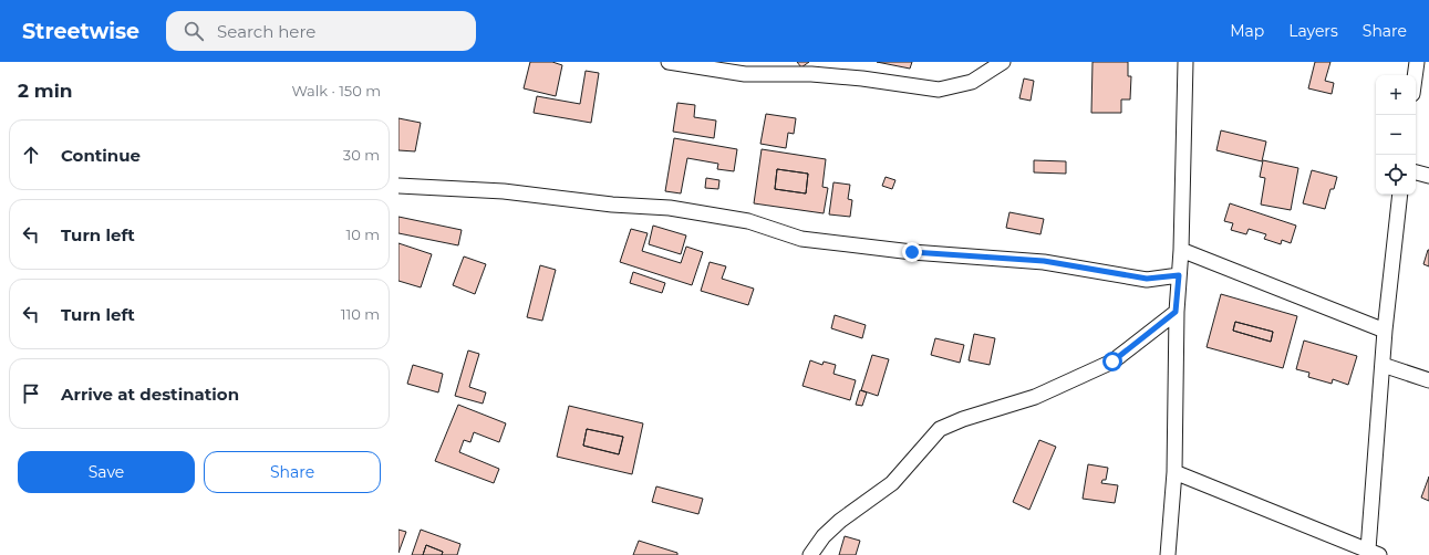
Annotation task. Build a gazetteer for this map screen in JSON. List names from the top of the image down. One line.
{"page":{"header":"Streetwise","search":"Search here","nav":["Map","Layers","Share"],"heading":["2 min","Walk · 150 m"],"map_buttons":["+","−"],"list":[["Continue","30 m"],["Turn left","10 m"],["Turn left","110 m"],"Arrive at destination"],"buttons":["Save","Share"]}}
